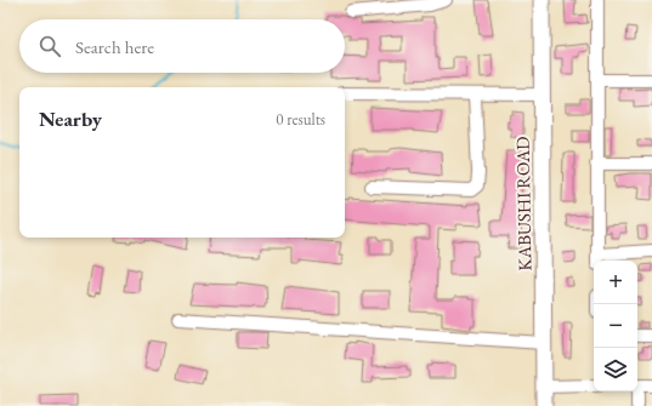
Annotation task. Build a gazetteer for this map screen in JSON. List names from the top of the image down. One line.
{"streets":{"main road":["KABUSHI ROAD"]},"page":{"search":"Search here","heading":["Nearby","0 results"],"map_buttons":["+","−"]}}
